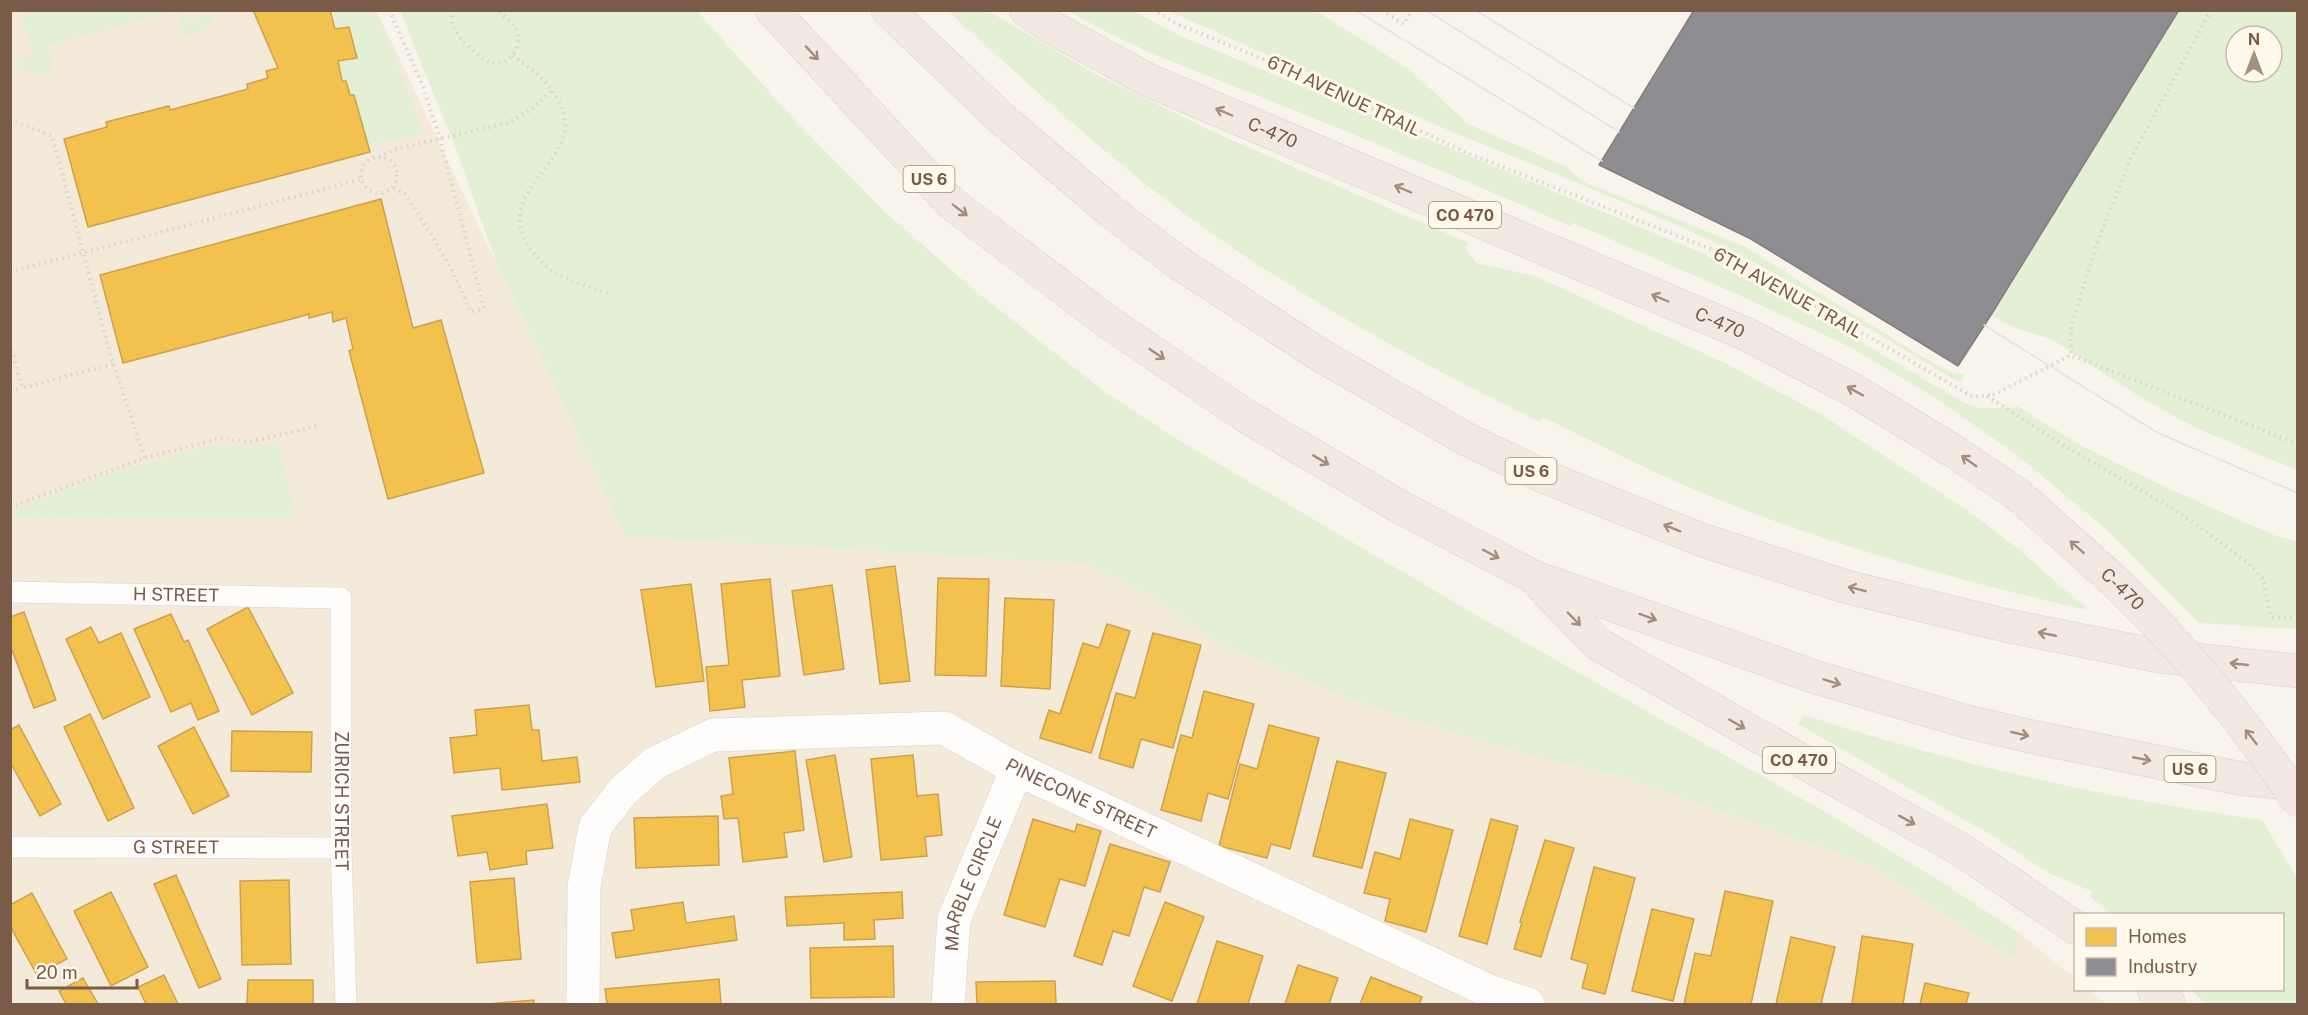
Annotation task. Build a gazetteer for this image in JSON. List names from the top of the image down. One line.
{"streets":{"highway":["C-470","US 6","CO 470"],"street":["PINECONE STREET","MARBLE CIRCLE"],"lane":["H STREET","ZURICH STREET","G STREET"],"path":["6TH AVENUE TRAIL"]},"crossings":[["US 6","CO 470"],["H STREET","ZURICH STREET"],["PINECONE STREET","MARBLE CIRCLE"],["ZURICH STREET","G STREET"]],"legend":["Homes","Industry"],"scale_bar":"20 m","north":"top"}
